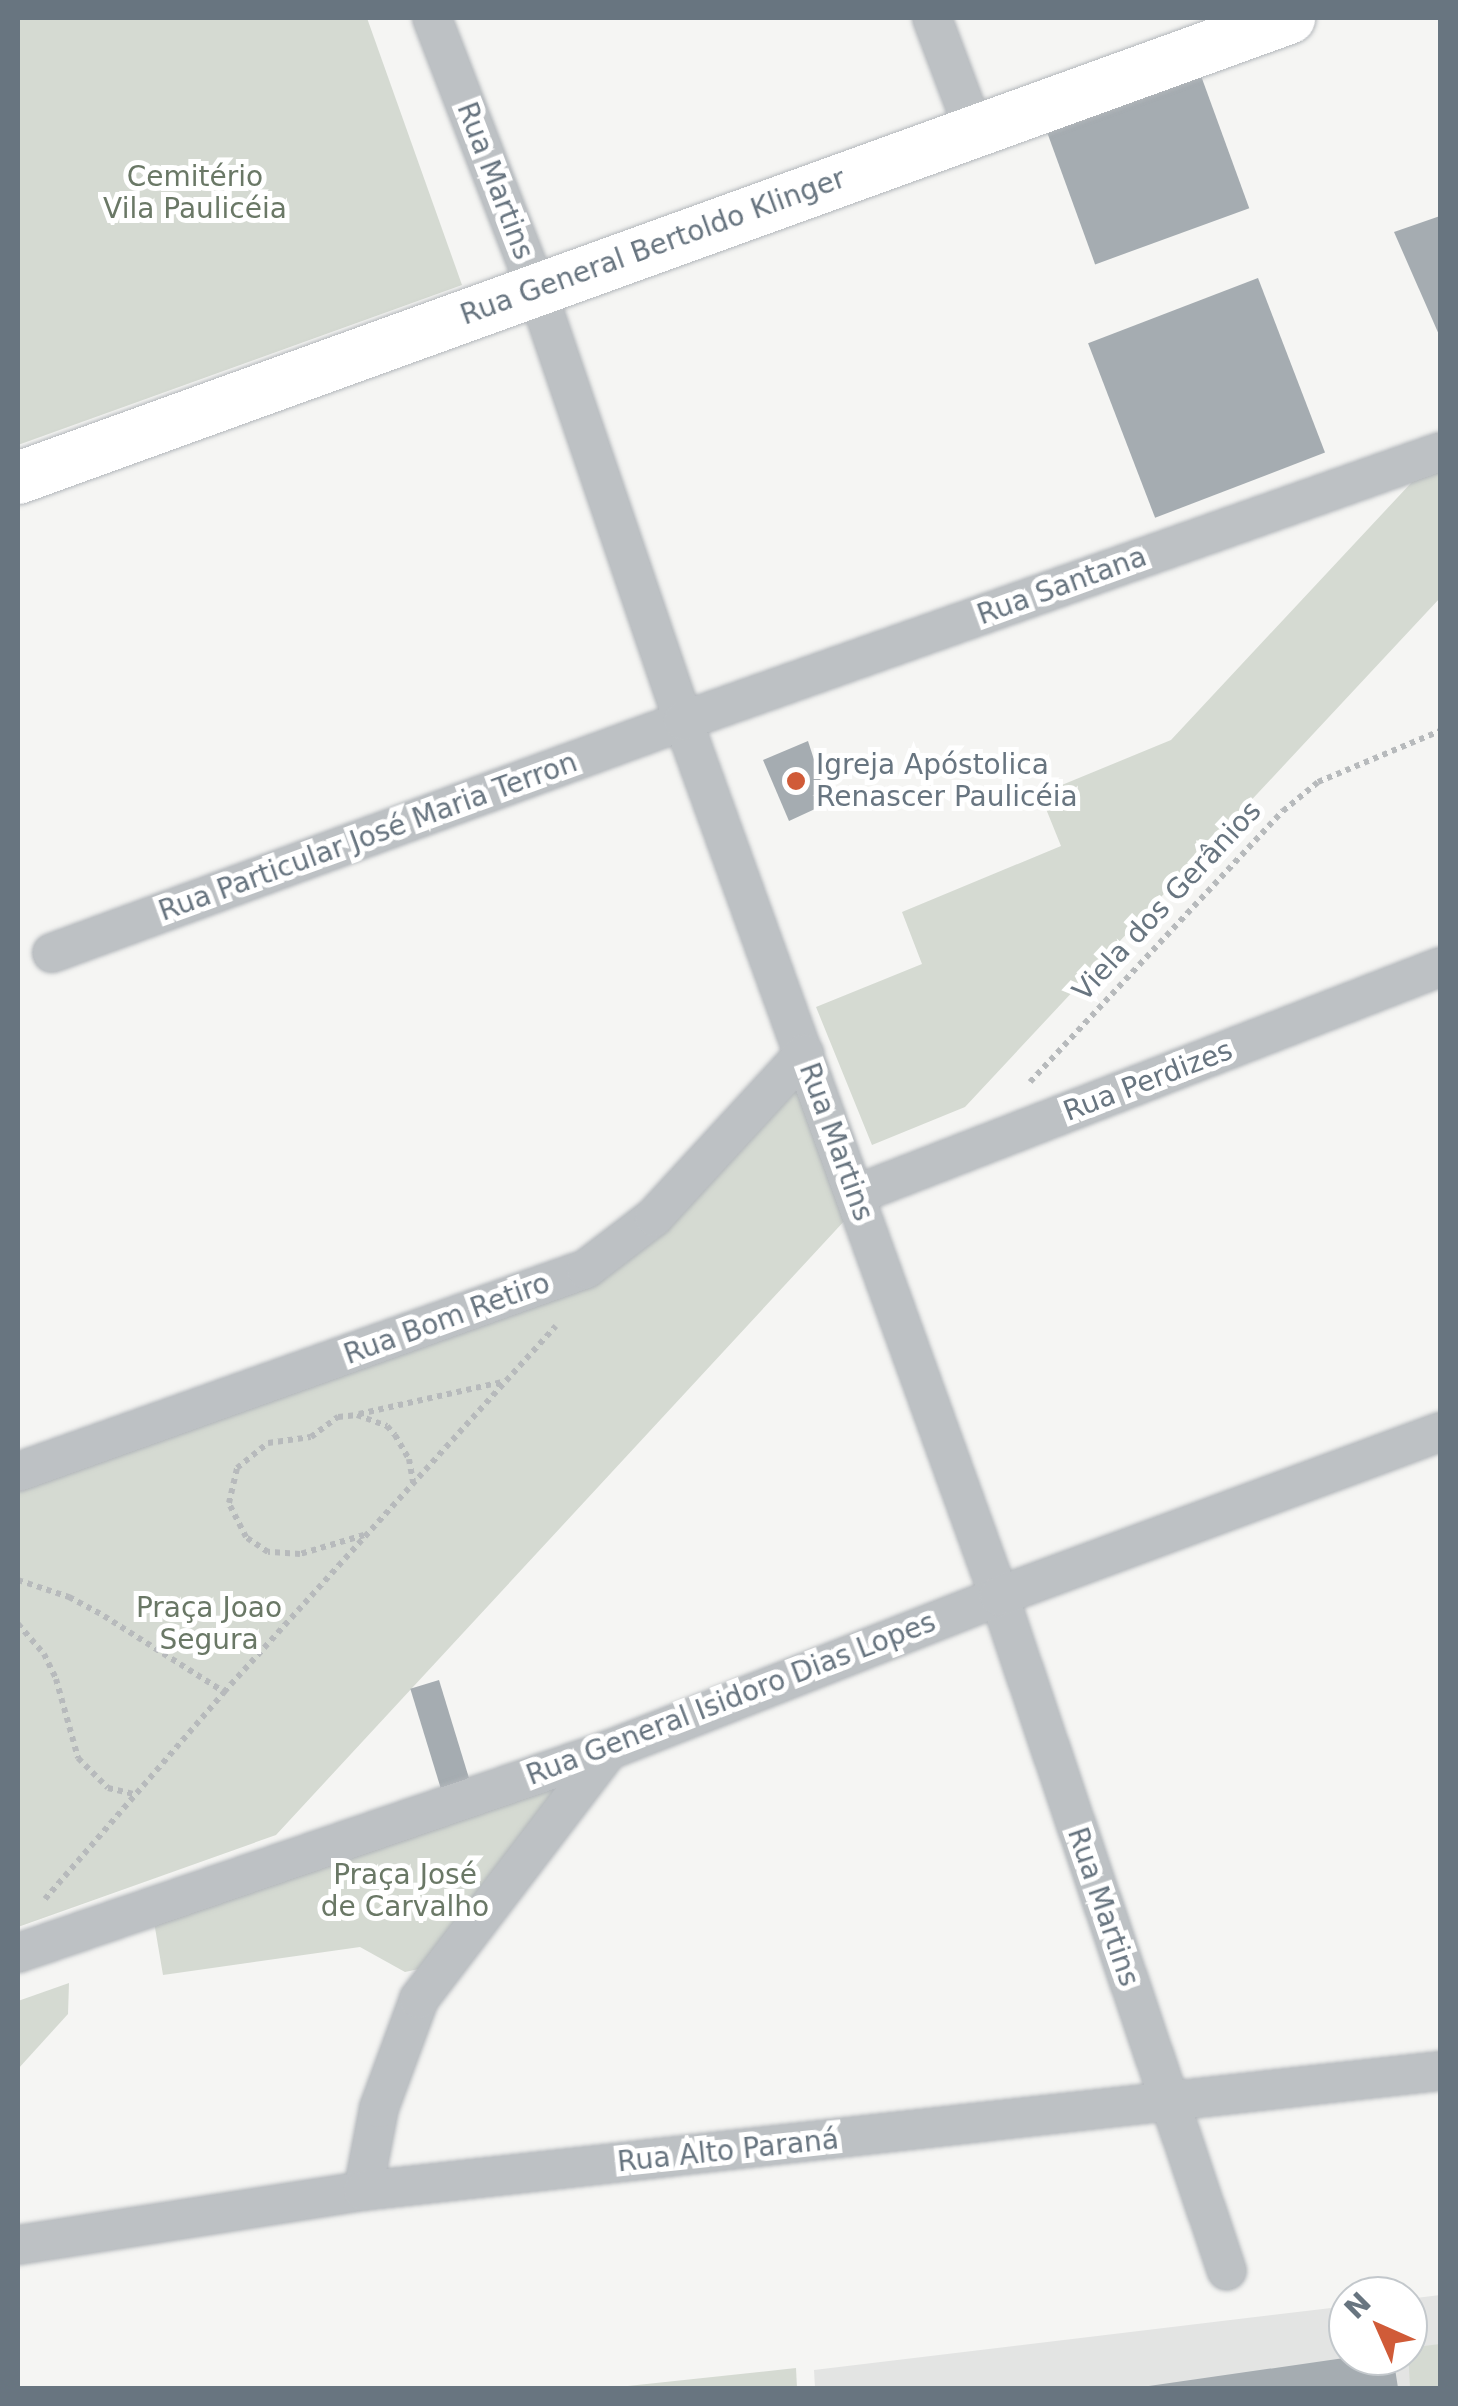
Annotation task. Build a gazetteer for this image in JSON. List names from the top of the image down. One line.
{"streets":{"street":["Rua Martins","Rua General Bertoldo Klinger","Rua Santana","Rua Particular José Maria Terron","Rua Perdizes","Rua Bom Retiro","Rua General Isidoro Dias Lopes","Rua Alto Paraná"],"path":["Viela dos Gerânios"]},"crossings":[["Rua Martins","Rua General Bertoldo Klinger"],["Rua Martins","Rua Santana"],["Rua Martins","Rua Particular José Maria Terron"],["Rua Martins","Rua Perdizes"],["Rua Martins","Rua Bom Retiro"],["Rua Martins","Rua General Isidoro Dias Lopes"],["Rua Martins","Rua Alto Paraná"],["Rua Santana","Rua Particular José Maria Terron"]],"parks":["Cemitério Vila Paulicéia","Praça Joao Segura","Praça José de Carvalho"],"places":["Igreja Apóstolica Renascer Paulicéia"],"north":"top left"}
